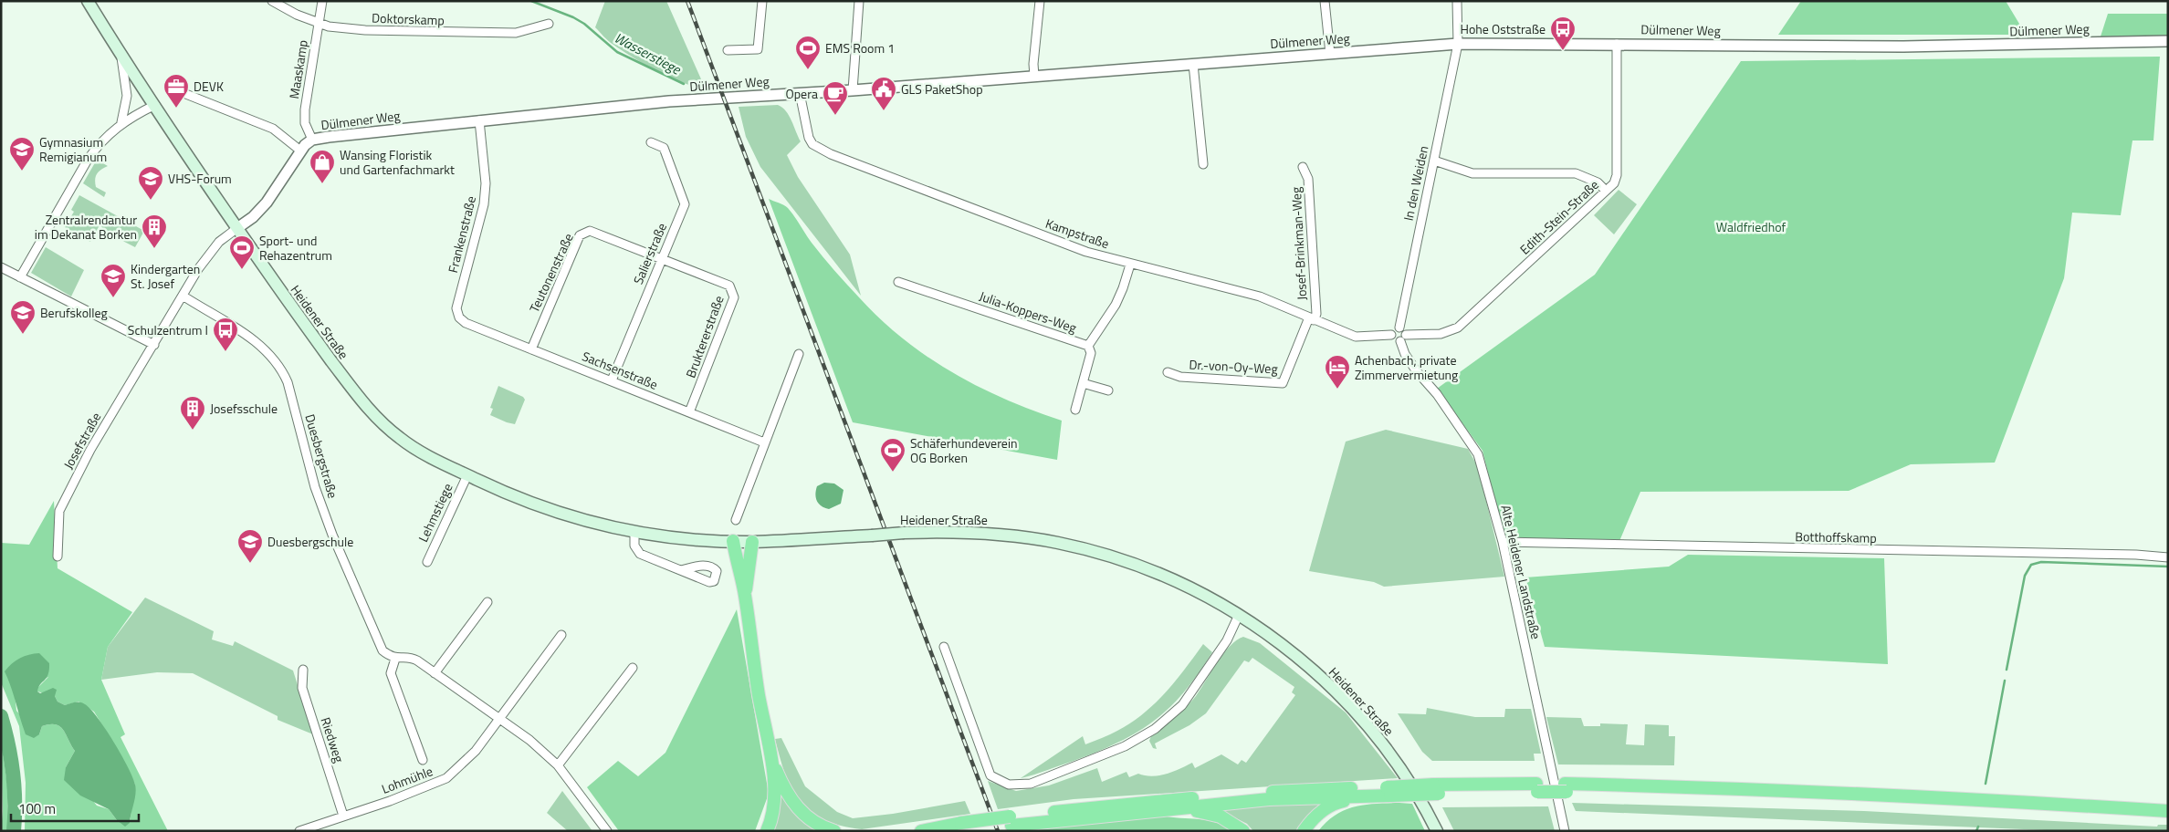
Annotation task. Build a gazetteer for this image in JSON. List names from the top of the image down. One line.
{"streets":{"main road":["Heidener Straße"],"street":["Doktorskamp","Dülmener Weg","Maaskamp","In den Weiden","Edith-Stein-Straße","Kampstraße","Frankenstraße","Josef-Brinkman-Weg","Salierstraße","Teutonenstraße","Julia-Koppers-Weg","Bruktererstraße","Dr.-von-Oy-Weg","Sachsenstraße","Josefstraße","Duesbergstraße","Lehmstiege","Botthoffskamp","Alte Heidener Landstraße","Riedweg","Lohmühle"]},"crossings":[["Doktorskamp","Maaskamp"],["Dülmener Weg","Maaskamp"],["Dülmener Weg","In den Weiden"],["Dülmener Weg","Edith-Stein-Straße"],["Dülmener Weg","Kampstraße"],["Dülmener Weg","Frankenstraße"],["Dülmener Weg","Heidener Straße"],["Dülmener Weg","Josefstraße"],["In den Weiden","Edith-Stein-Straße"],["In den Weiden","Kampstraße"],["In den Weiden","Alte Heidener Landstraße"],["Edith-Stein-Straße","Kampstraße"],["Edith-Stein-Straße","Alte Heidener Landstraße"],["Kampstraße","Josef-Brinkman-Weg"],["Kampstraße","Julia-Koppers-Weg"],["Kampstraße","Dr.-von-Oy-Weg"],["Kampstraße","Alte Heidener Landstraße"],["Frankenstraße","Sachsenstraße"],["Josef-Brinkman-Weg","Dr.-von-Oy-Weg"],["Salierstraße","Teutonenstraße"],["Salierstraße","Bruktererstraße"],["Salierstraße","Sachsenstraße"],["Teutonenstraße","Bruktererstraße"],["Teutonenstraße","Sachsenstraße"],["Heidener Straße","Josefstraße"],["Heidener Straße","Lehmstiege"],["Bruktererstraße","Sachsenstraße"],["Josefstraße","Duesbergstraße"],["Botthoffskamp","Alte Heidener Landstraße"],["Riedweg","Lohmühle"]],"water":["Wasserstiege"],"parks":["Waldfriedhof"],"places":{"bus stop":["Hohe Oststraße","Schulzentrum I"],"sports":["EMS Room 1","Sport- und Rehazentrum","Schäferhundeverein OG Borken"],"office":["DEVK"],"public building":["GLS PaketShop"],"cafe":["Opera"],"school or university":["Gymnasium Remigianum","VHS-Forum","Kindergarten St. Josef","Berufskolleg","Duesbergschule"],"shop":["Wansing Floristik und Gartenfachmarkt"],"building":["Zentralrendantur im Dekanat Borken","Josefsschule"],"hotel":["Achenbach, private Zimmervermietung"]},"scale_bar":"100 m"}
